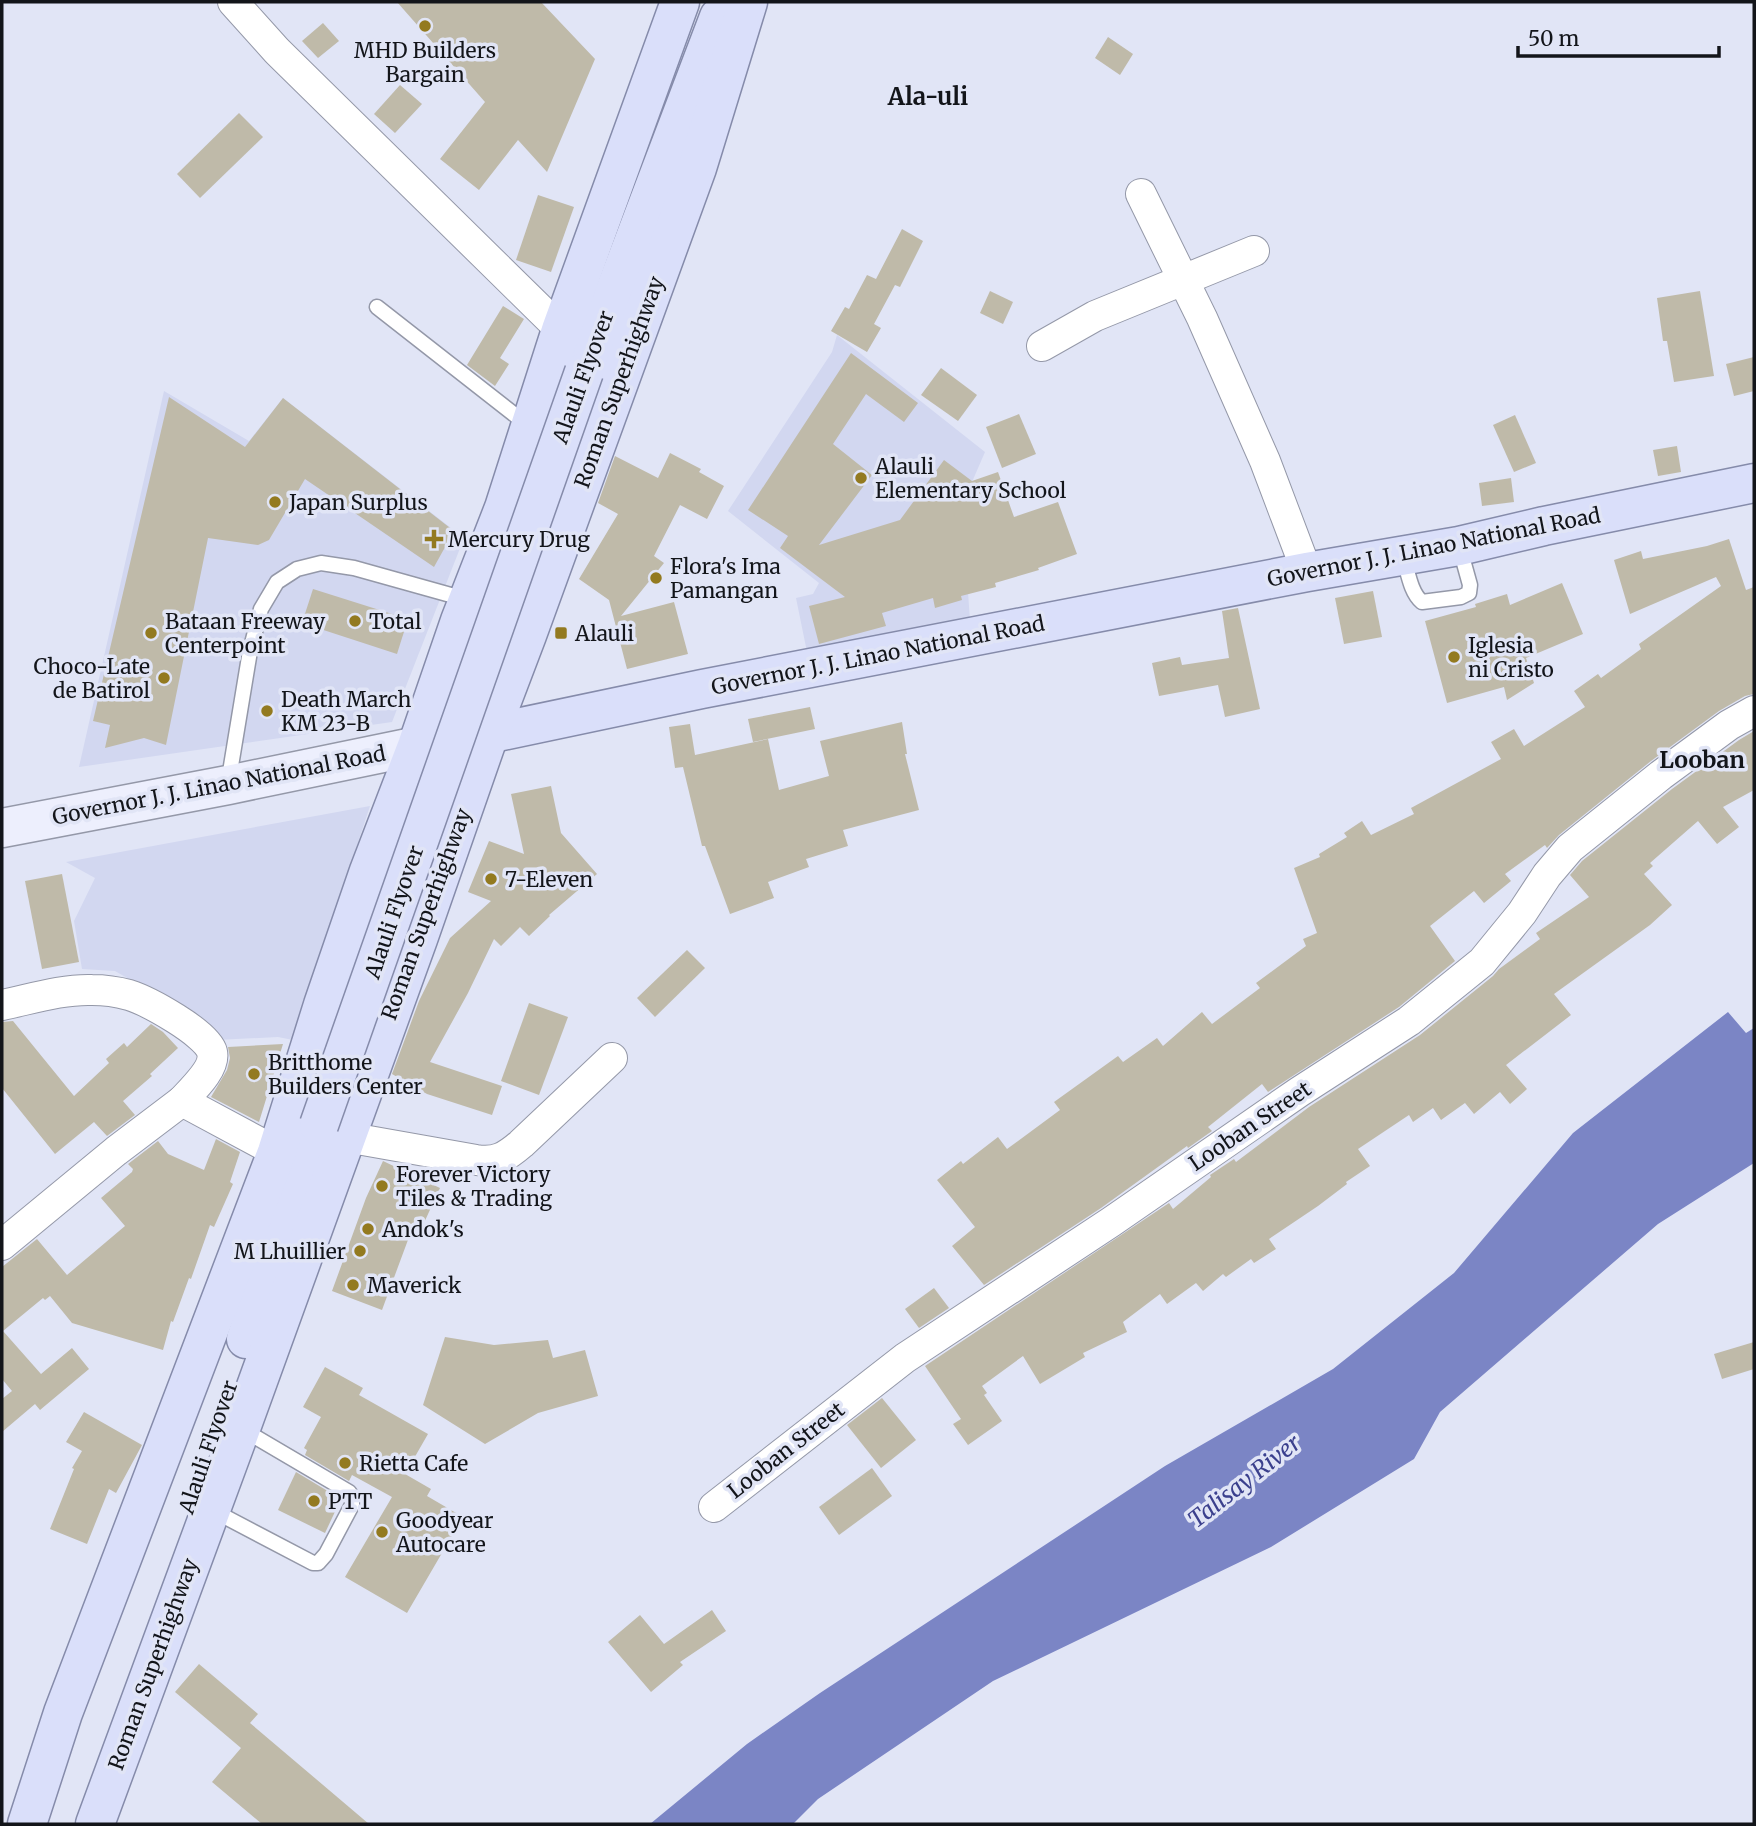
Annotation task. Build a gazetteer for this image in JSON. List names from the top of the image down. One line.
{"streets":{"main road":["Alauli Flyover","Roman Superhighway","Governor J. J. Linao National Road"],"street":["Looban Street"]},"crossings":[["Alauli Flyover","Roman Superhighway"],["Roman Superhighway","Governor J. J. Linao National Road"]],"districts":["Ala-uli","Looban"],"water":["Talisay River"],"places":{"other":["MHD Builders Bargain","Alauli Elementary School","Japan Surplus","Flora's Ima Pamangan","Total","Bataan Freeway Centerpoint","Iglesia ni Cristo","Choco-Late de Batirol","Death March KM 23-B","7-Eleven","Britthome Builders Center","Forever Victory Tiles & Trading","Andok's","M Lhuillier","Maverick","Rietta Cafe","PTT","Goodyear Autocare"],"health":["Mercury Drug"],"transit":["Alauli"]},"scale_bar":"50 m"}
